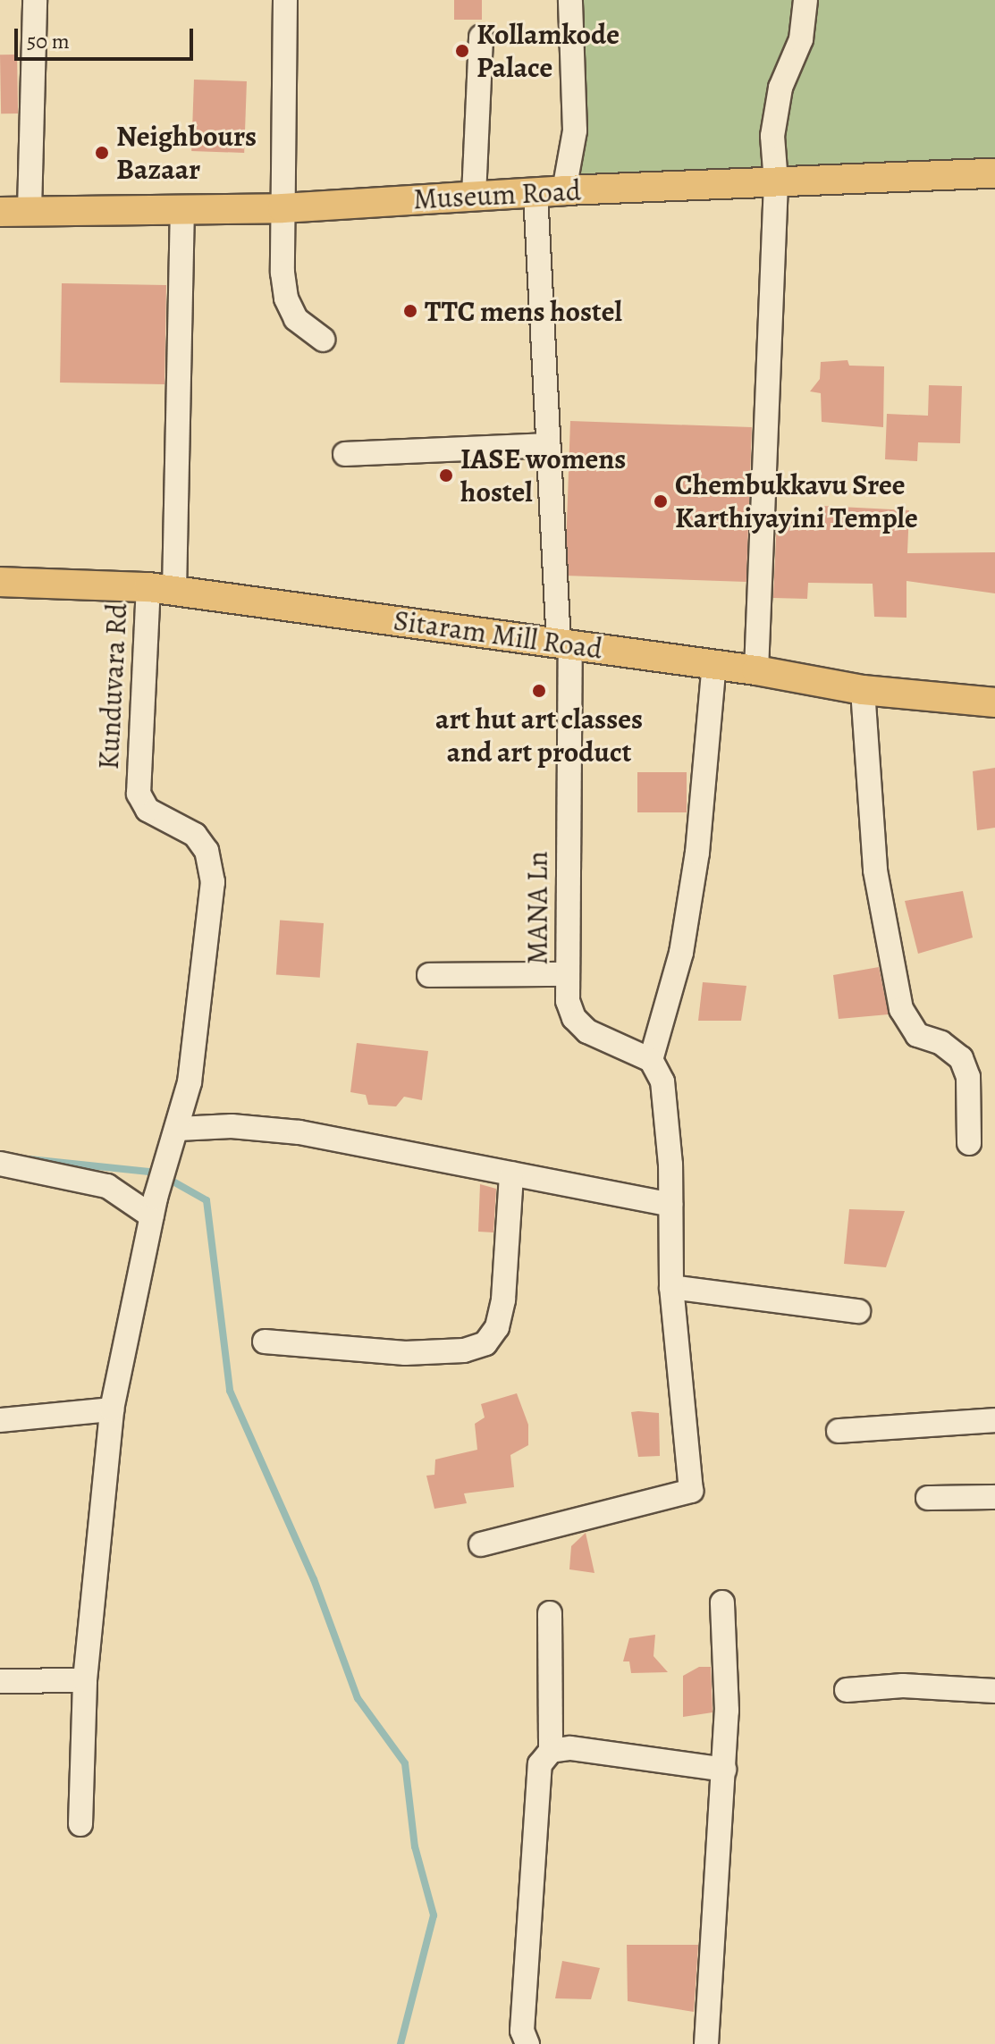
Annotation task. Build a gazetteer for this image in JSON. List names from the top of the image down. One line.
{"streets":{"main road":["Museum Road","Sitaram Mill Road"],"street":["Kunduvara Rd","MANA Ln"]},"crossings":[["Museum Road","Kunduvara Rd"],["Museum Road","MANA Ln"],["Sitaram Mill Road","Kunduvara Rd"],["Sitaram Mill Road","MANA Ln"]],"places":["Kollamkode Palace","Neighbours Bazaar","TTC mens hostel","IASE womens hostel","Chembukkavu Sree Karthiyayini Temple","art hut art classes and art product"],"scale_bar":"50 m"}
